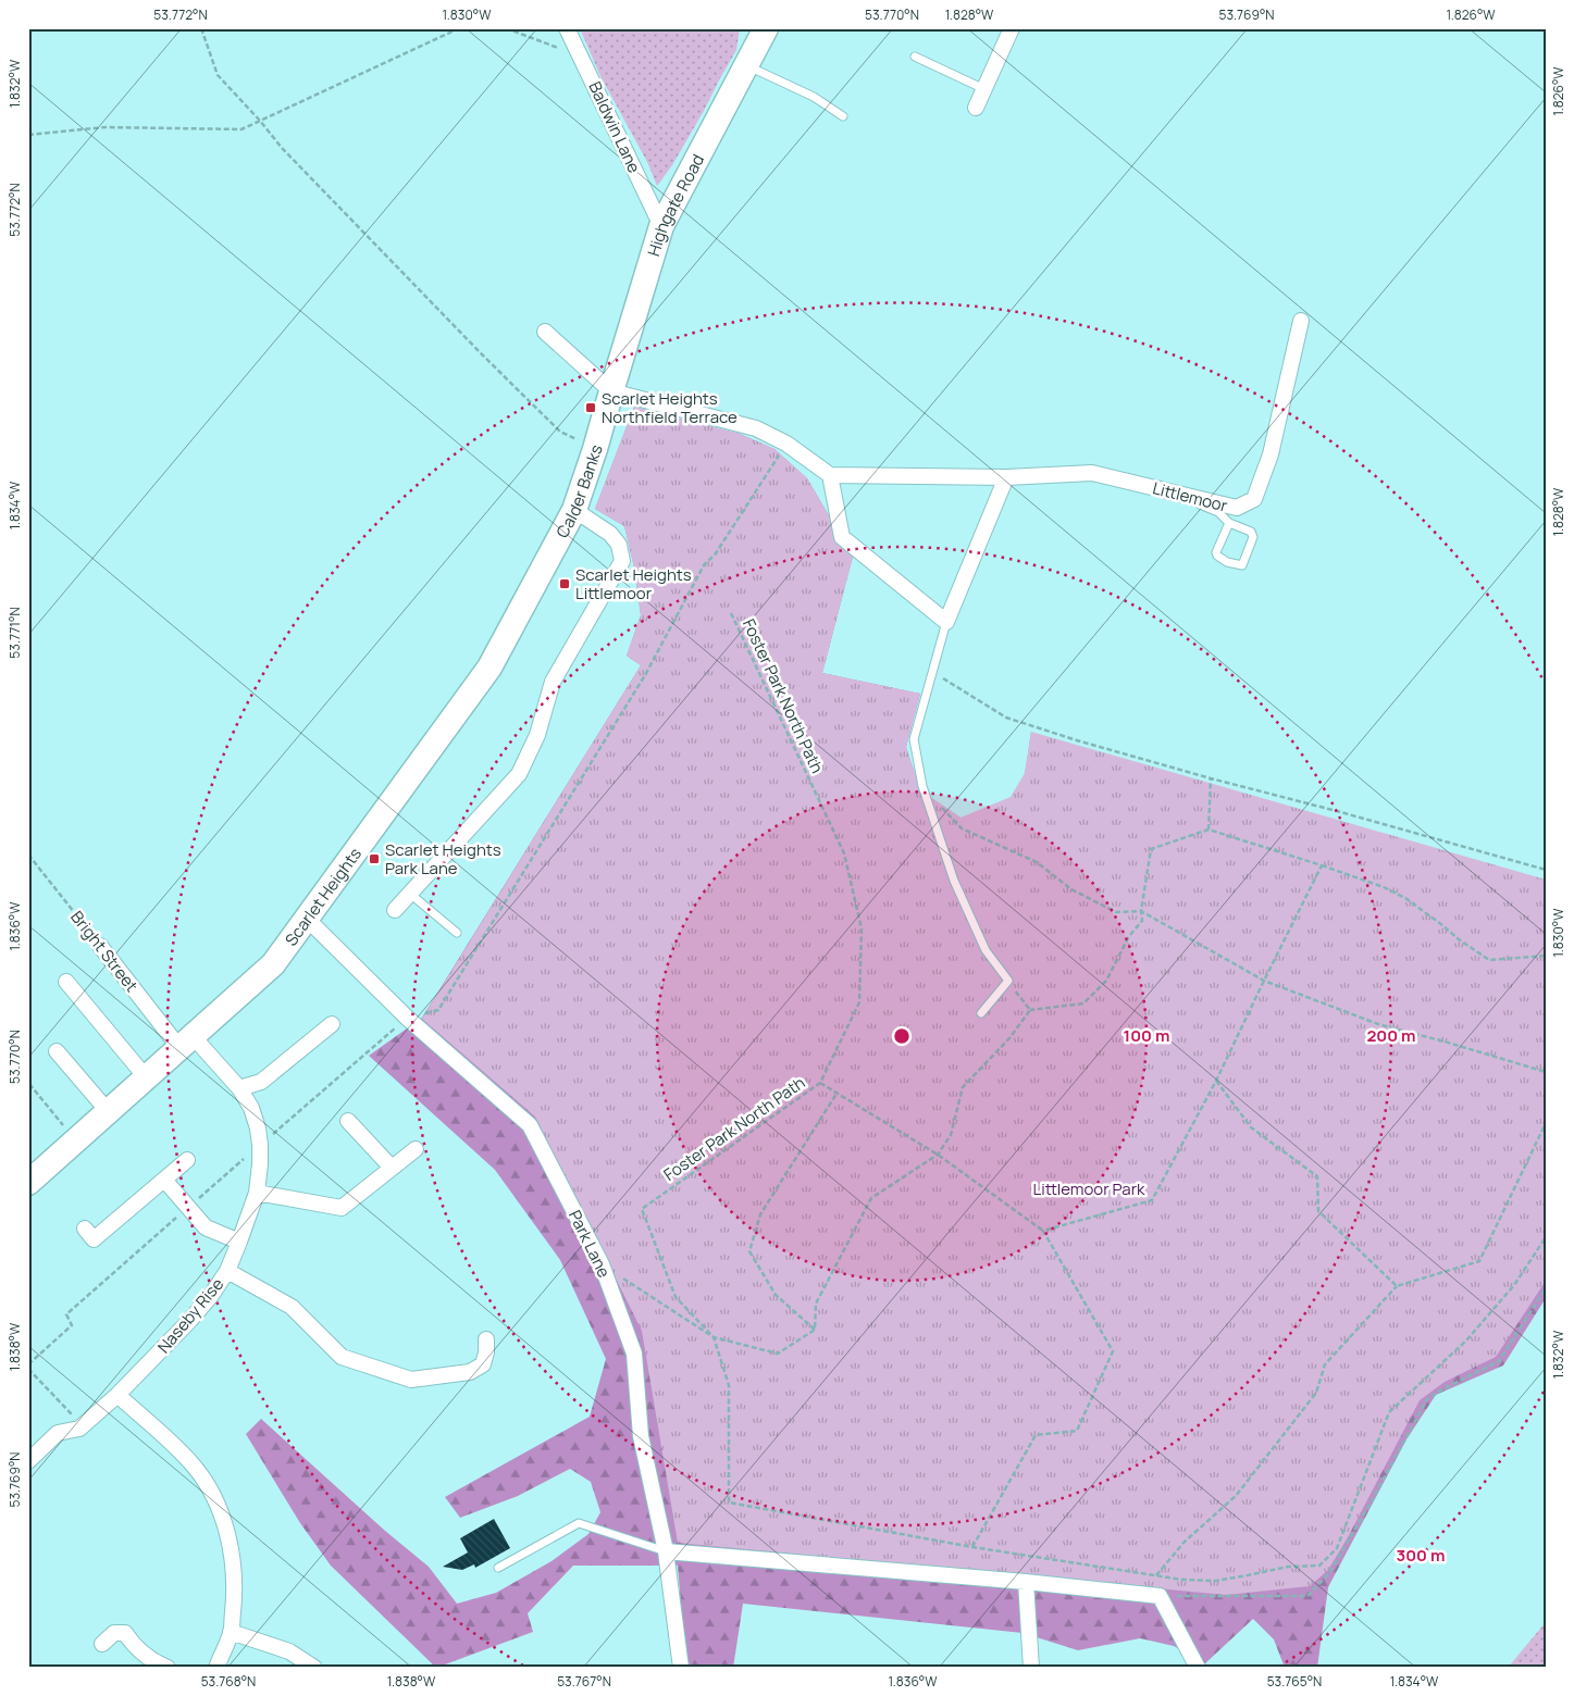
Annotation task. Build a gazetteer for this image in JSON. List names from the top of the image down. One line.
{"streets":{"main road":["Highgate Road","Calder Banks","Scarlet Heights"],"street":["Baldwin Lane","Littlemoor","Bright Street","Park Lane","Naseby Rise"],"path":["Foster Park North Path"]},"crossings":[["Baldwin Lane","Highgate Road"],["Highgate Road","Calder Banks"],["Calder Banks","Scarlet Heights"],["Scarlet Heights","Bright Street"],["Scarlet Heights","Park Lane"],["Scarlet Heights","Naseby Rise"],["Bright Street","Naseby Rise"]],"parks":["Littlemoor Park"],"places":{"transit":["Scarlet Heights Northfield Terrace","Scarlet Heights Littlemoor","Scarlet Heights Park Lane"]},"coordinates":["53.772°N","1.830°W","53.770°N","1.828°W","53.769°N","1.826°W","1.832°W","1.834°W","53.771°N","1.836°W","1.838°W","53.768°N","53.767°N","53.765°N"],"rings":["100 m","200 m","300 m"]}
